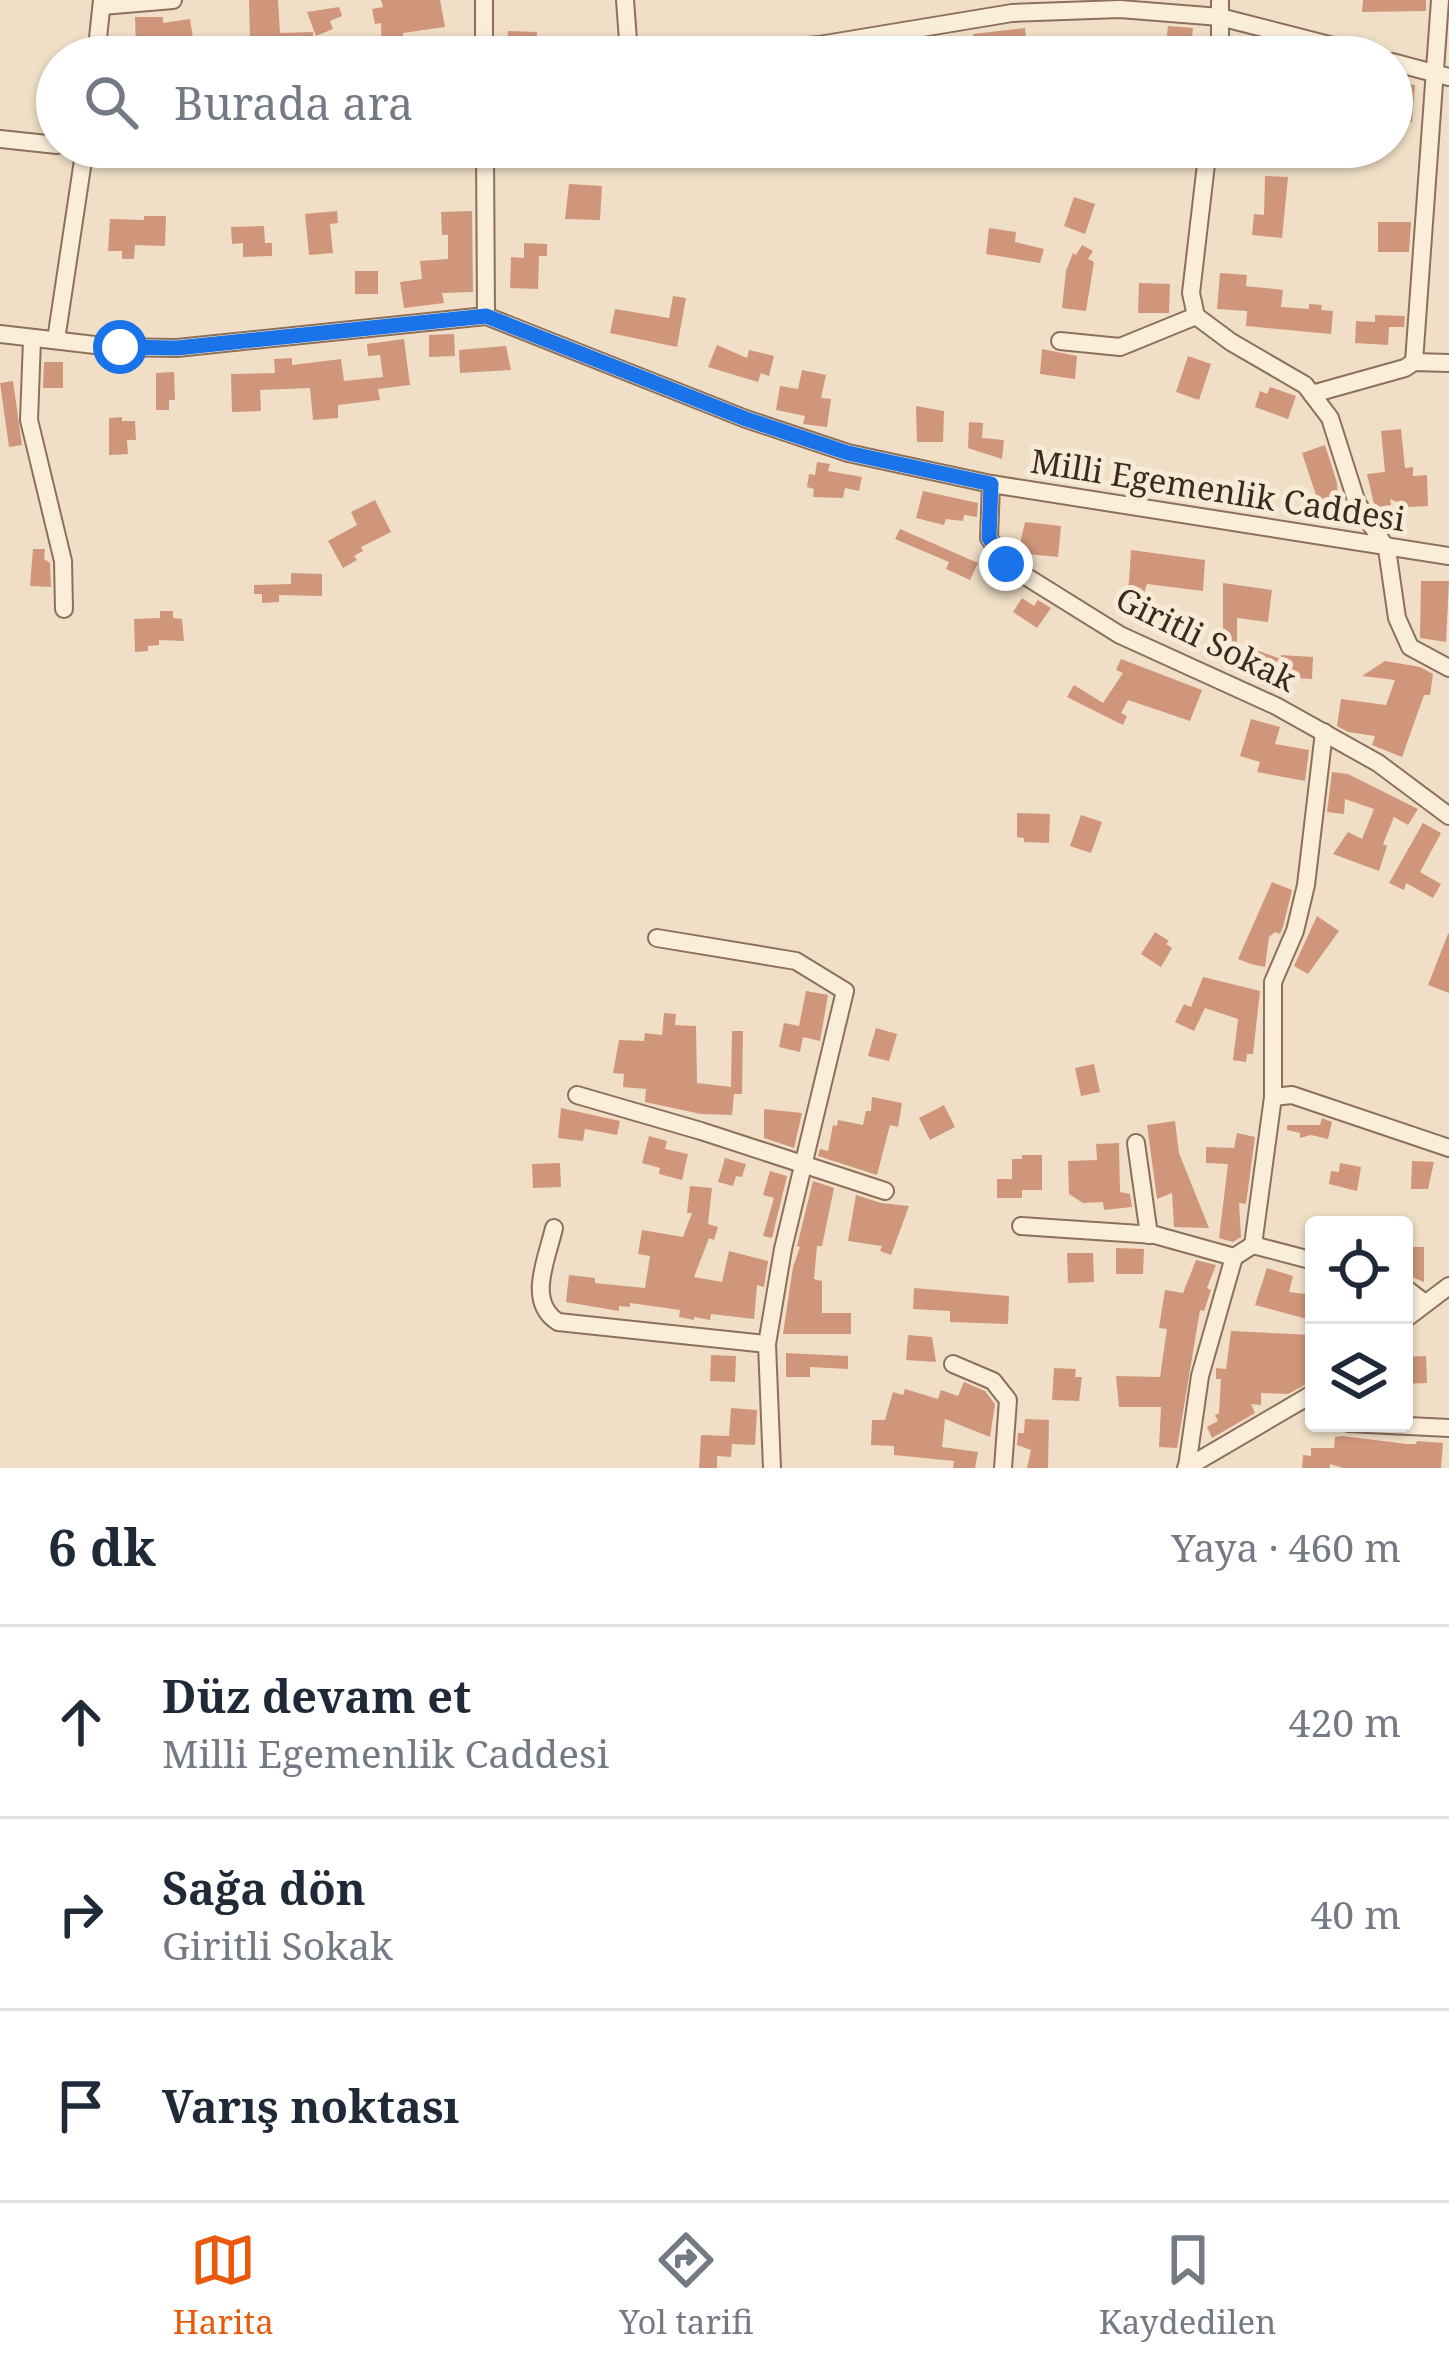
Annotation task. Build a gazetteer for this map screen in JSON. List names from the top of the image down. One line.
{"streets":{"street":["Milli Egemenlik Caddesi","Giritli Sokak"]},"crossings":[["Milli Egemenlik Caddesi","Giritli Sokak"]],"page":{"search":"Burada ara","heading":["6 dk","Yaya · 460 m"],"list":[["Düz devam et","Milli Egemenlik Caddesi","420 m"],["Sağa dön","Giritli Sokak","40 m"],"Varış noktası"],"nav":["Harita","Yol tarifi","Kaydedilen"]}}
